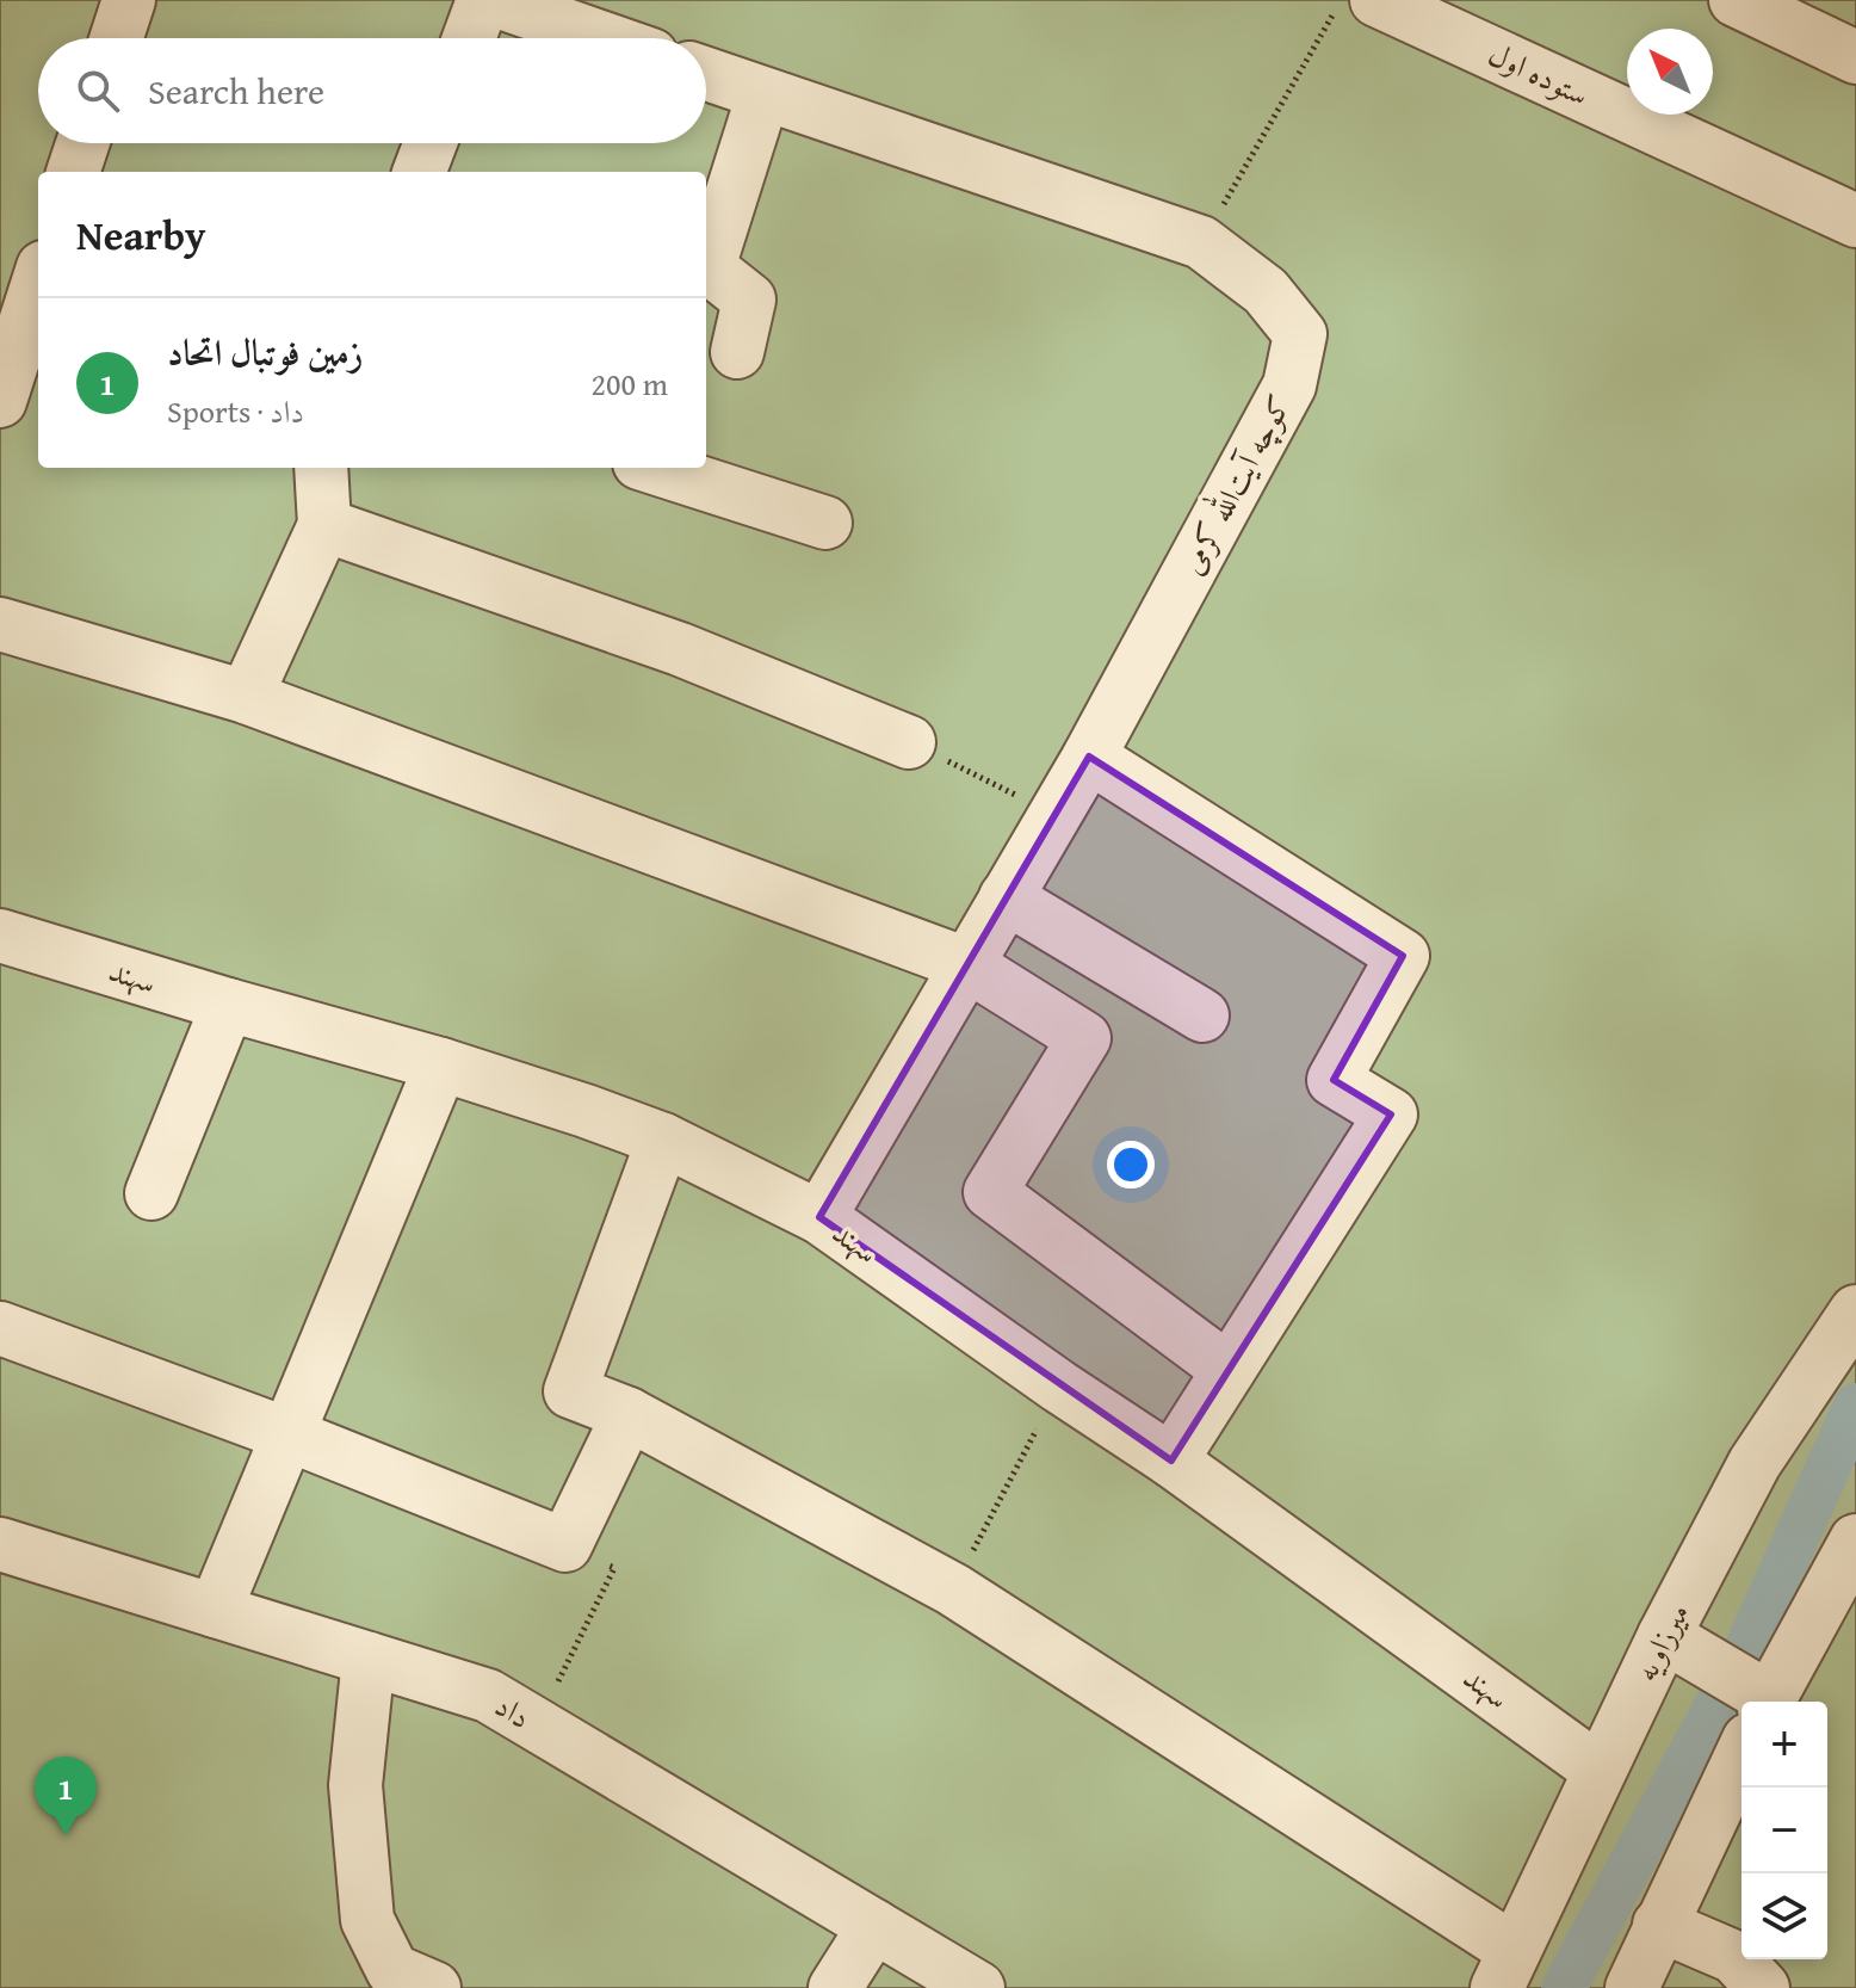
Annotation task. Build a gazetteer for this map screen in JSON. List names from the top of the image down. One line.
{"streets":{"street":["ستوده اول","کوچه آیت‌الله کرمی","سهند","میرزاویه","داد"]},"crossings":[["کوچه آیت‌الله کرمی","سهند"],["سهند","میرزاویه"]],"north":"top left","page":{"search":"Search here","heading":"Nearby","list":[{"mark":"1","name":"زمین فوتبال اتحاد","note":"Sports · داد","value":"200 m"}],"map_buttons":["+","−"],"pins":"1"}}
